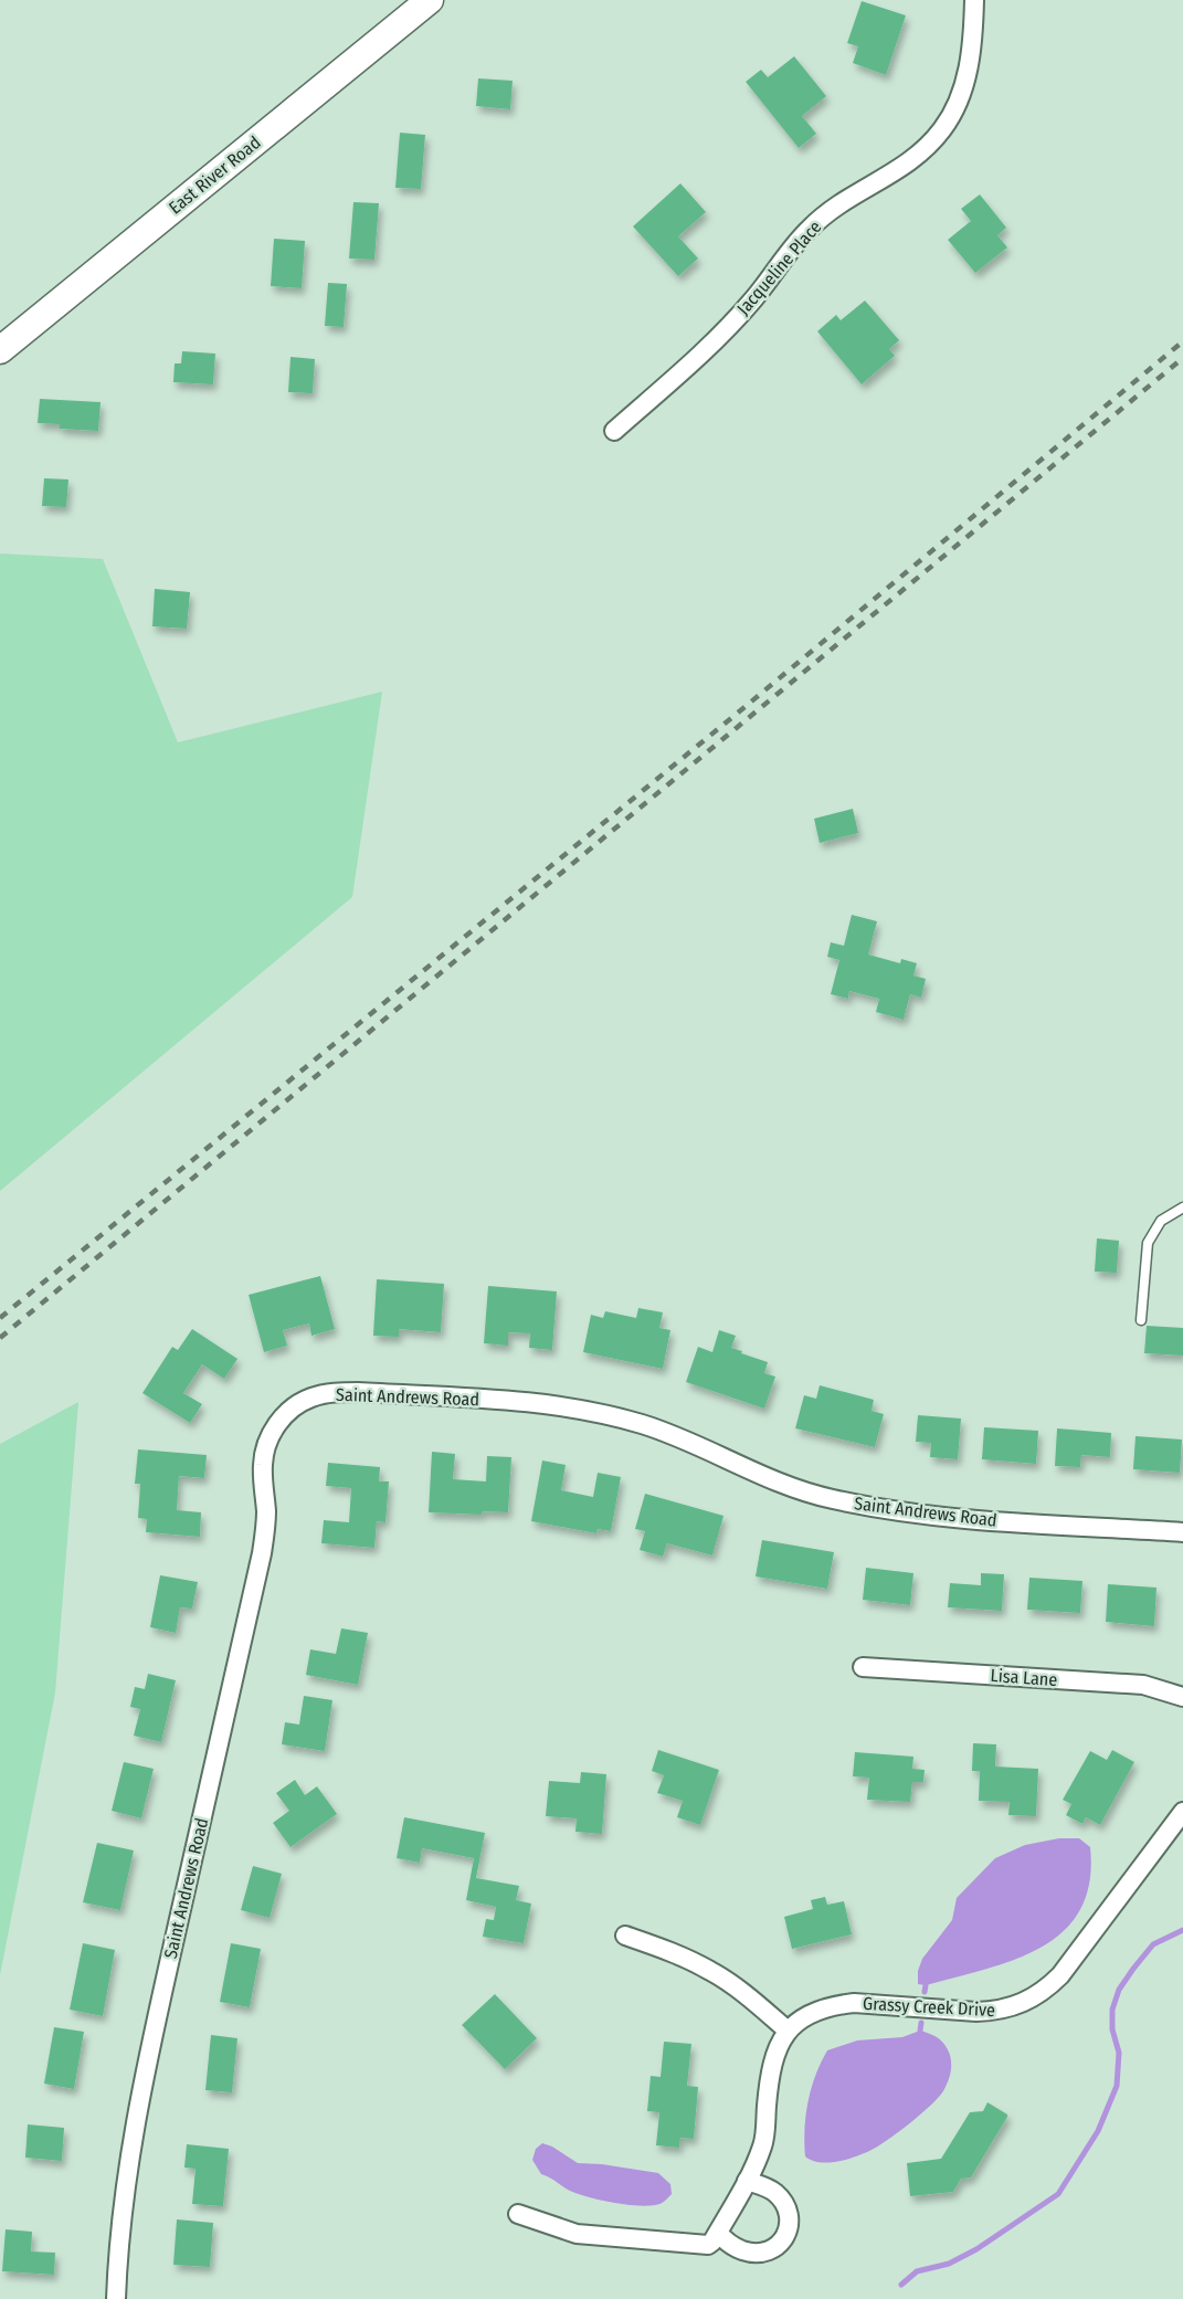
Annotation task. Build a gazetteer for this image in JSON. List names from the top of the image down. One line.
{"streets":{"main road":["East River Road"],"street":["Jacqueline Place","Saint Andrews Road","Lisa Lane","Grassy Creek Drive"]}}
